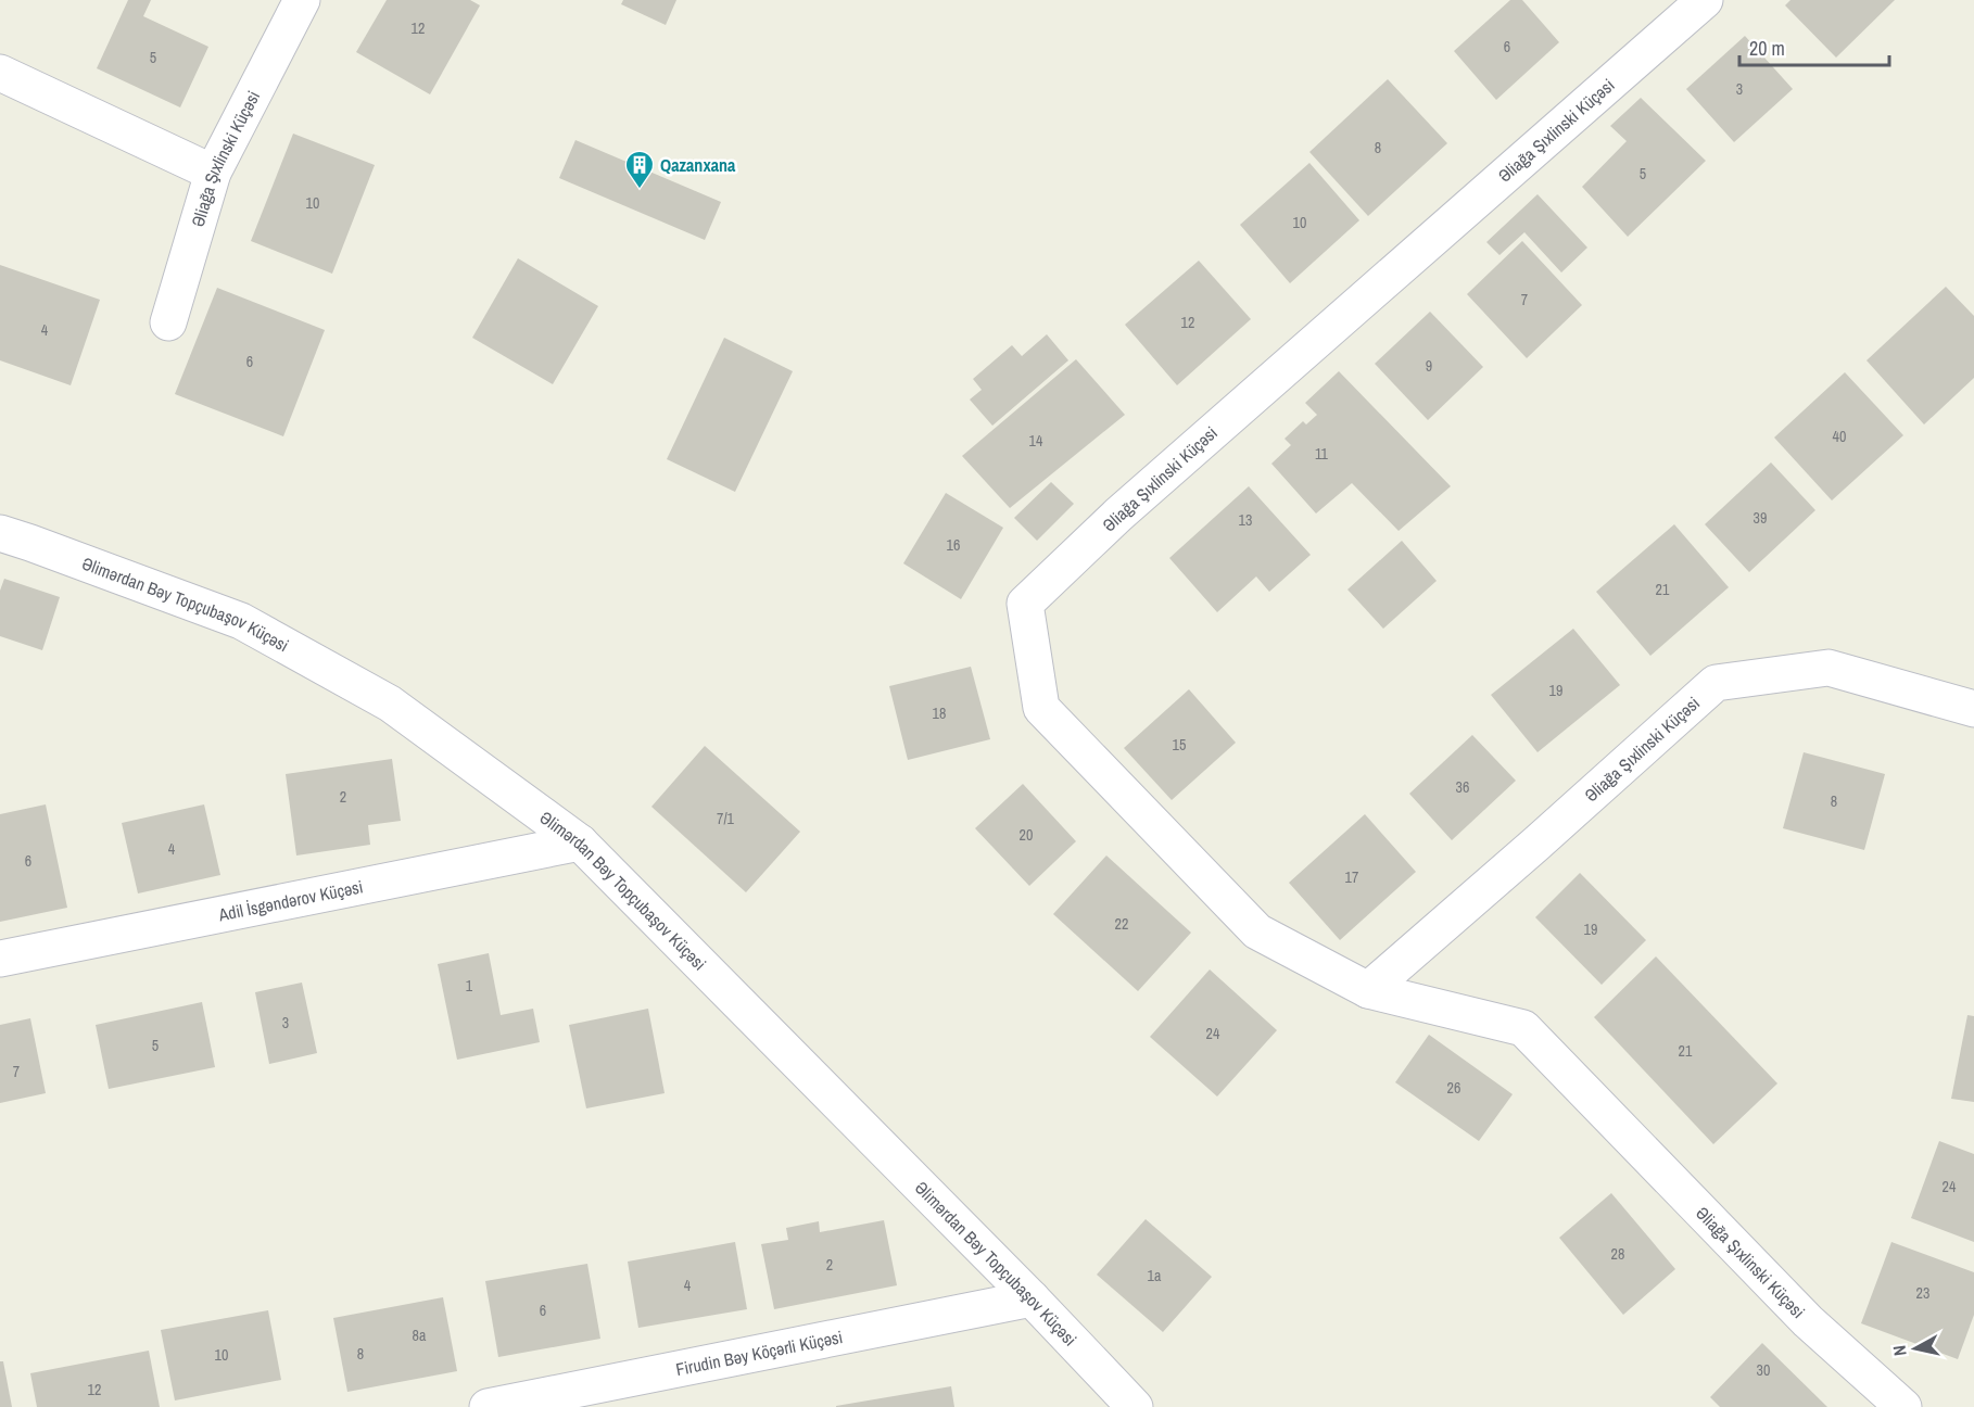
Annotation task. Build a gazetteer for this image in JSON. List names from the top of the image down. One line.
{"streets":{"street":["Əliağa Şıxlinski Küçəsi","Əlimərdan Bəy Topçubaşov Küçəsi","Adil İsgəndərov Küçəsi","Firudin Bəy Köçərli Küçəsi"]},"crossings":[["Əlimərdan Bəy Topçubaşov Küçəsi","Adil İsgəndərov Küçəsi"],["Əlimərdan Bəy Topçubaşov Küçəsi","Firudin Bəy Köçərli Küçəsi"]],"places":{"building":["Qazanxana"]},"house_numbers":["12","6","5","3","8","5","10","10","7","12","4","6","9","40","14","11","39","13","16","21","19","18","15","36","2","8","7/1","20","4","6","17","22","19","1","3","24","5","21","7","26","24","28","2","1a","4","23","6","8a","8","10","30","12"],"scale_bar":"20 m","north":"left"}
